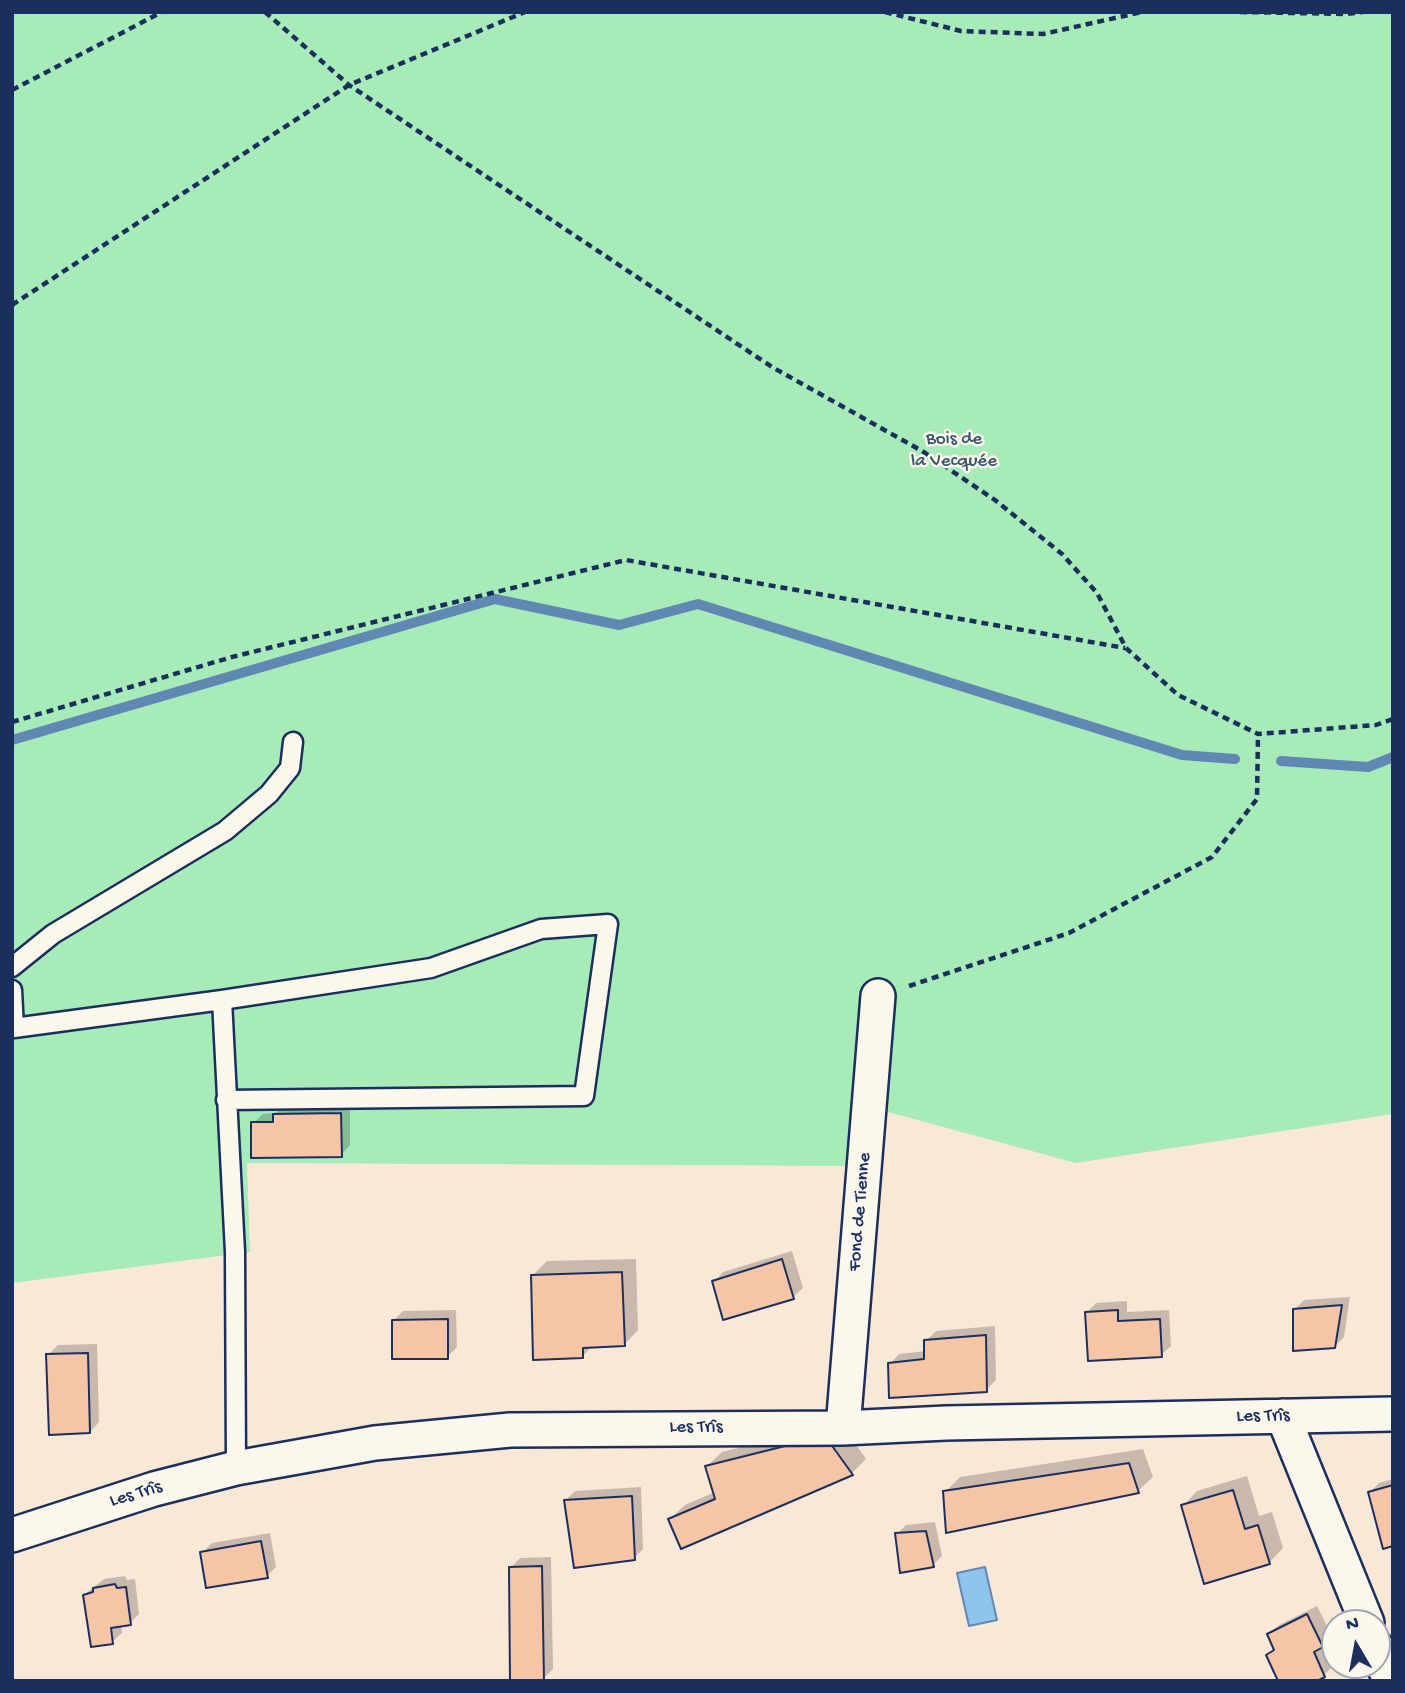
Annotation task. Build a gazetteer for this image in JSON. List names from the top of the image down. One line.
{"streets":{"street":["Fond de Tienne","Les Trîs"]},"crossings":[["Fond de Tienne","Les Trîs"]],"parks":["Bois de la Vecquée"],"north":"top"}
